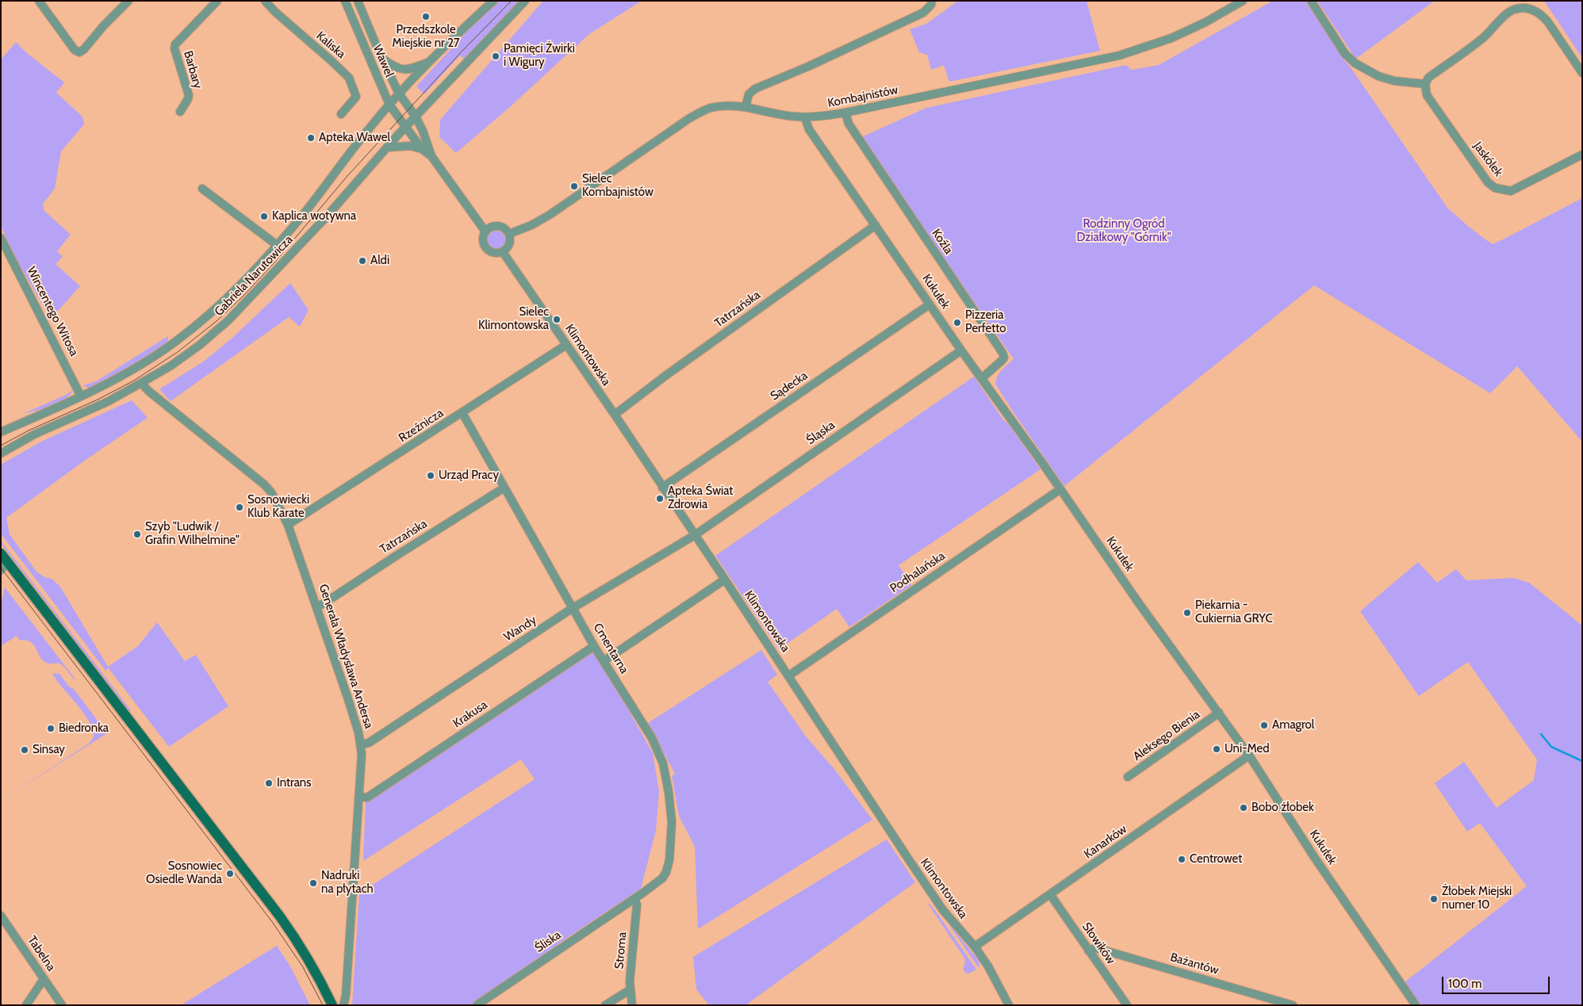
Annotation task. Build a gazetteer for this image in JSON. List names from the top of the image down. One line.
{"streets":{"street":["Kaliska","Wawel","Barbary","Kombajnistów","Jaskółek","Koźla","Gabriela Narutowicza","Kukułek","Tatrzańska","Wincentego Witosa","Klimontowska","Sądecka","Rzeźnicza","Śląska","Podhalańska","Wandy","Cmentarna","Generała Władysława Andersa","Krakusa","Aleksego Bienia","Kanarków","Śliska","Słowików","Stroma","Tabelna","Bażantów"]},"crossings":[["Wawel","Gabriela Narutowicza"],["Kombajnistów","Koźla"],["Kombajnistów","Kukułek"],["Kombajnistów","Klimontowska"],["Koźla","Kukułek"],["Gabriela Narutowicza","Wincentego Witosa"],["Gabriela Narutowicza","Generała Władysława Andersa"],["Kukułek","Tatrzańska"],["Kukułek","Sądecka"],["Kukułek","Śląska"],["Kukułek","Podhalańska"],["Kukułek","Aleksego Bienia"],["Kukułek","Kanarków"],["Tatrzańska","Klimontowska"],["Tatrzańska","Cmentarna"],["Tatrzańska","Generała Władysława Andersa"],["Klimontowska","Sądecka"],["Klimontowska","Rzeźnicza"],["Klimontowska","Śląska"],["Klimontowska","Podhalańska"],["Klimontowska","Wandy"],["Klimontowska","Kanarków"],["Rzeźnicza","Cmentarna"],["Rzeźnicza","Generała Władysława Andersa"],["Śląska","Wandy"],["Wandy","Cmentarna"],["Wandy","Generała Władysława Andersa"],["Cmentarna","Krakusa"],["Cmentarna","Śliska"],["Cmentarna","Stroma"],["Generała Władysława Andersa","Krakusa"],["Kanarków","Słowików"],["Śliska","Stroma"],["Słowików","Bażantów"]],"parks":["Rodzinny Ogród Działkowy \"Górnik\""],"places":["Przedszkole Miejskie nr 27","Pamięci Żwirki i Wigury","Apteka Wawel","Sielec Kombajnistów","Kaplica wotywna","Aldi","Sielec Klimontowska","Pizzeria Perfetto","Urząd Pracy","Apteka Świat Zdrowia","Sosnowiecki Klub Karate","Szyb \"Ludwik / Grafin Wilhelmine\"","Piekarnia - Cukiernia GRYC","Amagrol","Biedronka","Uni-Med","Sinsay","Intrans","Bobo żłobek","Centrowet","Sosnowiec Osiedle Wanda","Nadruki na płytach","Żłobek Miejski numer 10"],"scale_bar":"100 m"}
